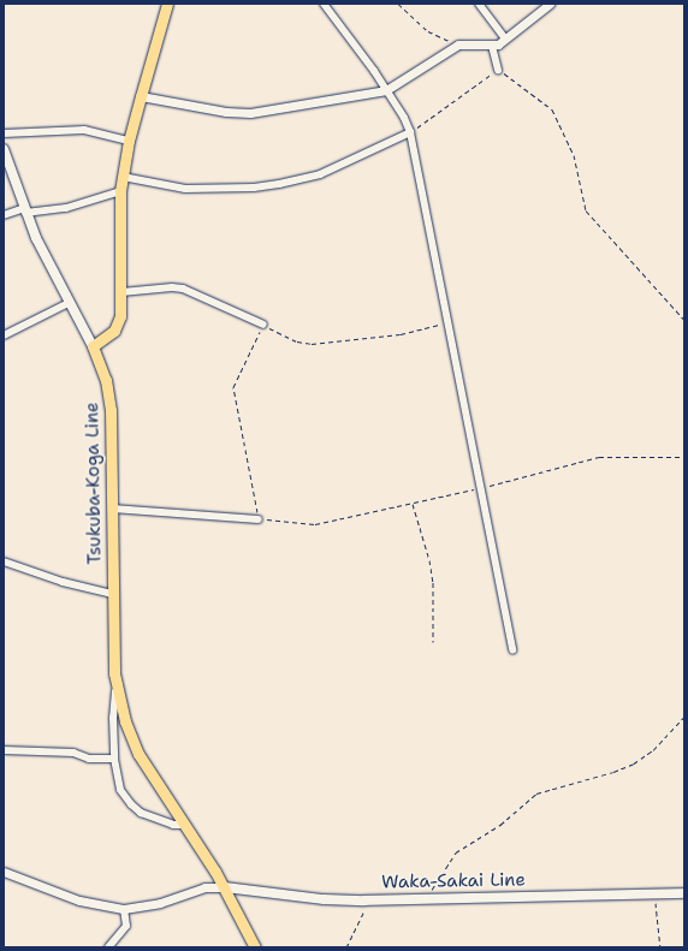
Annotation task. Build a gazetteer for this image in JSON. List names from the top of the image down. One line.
{"streets":{"main road":["Tsukuba-Koga Line","Waka-Sakai Line"]},"crossings":[["Tsukuba-Koga Line","Waka-Sakai Line"]]}
